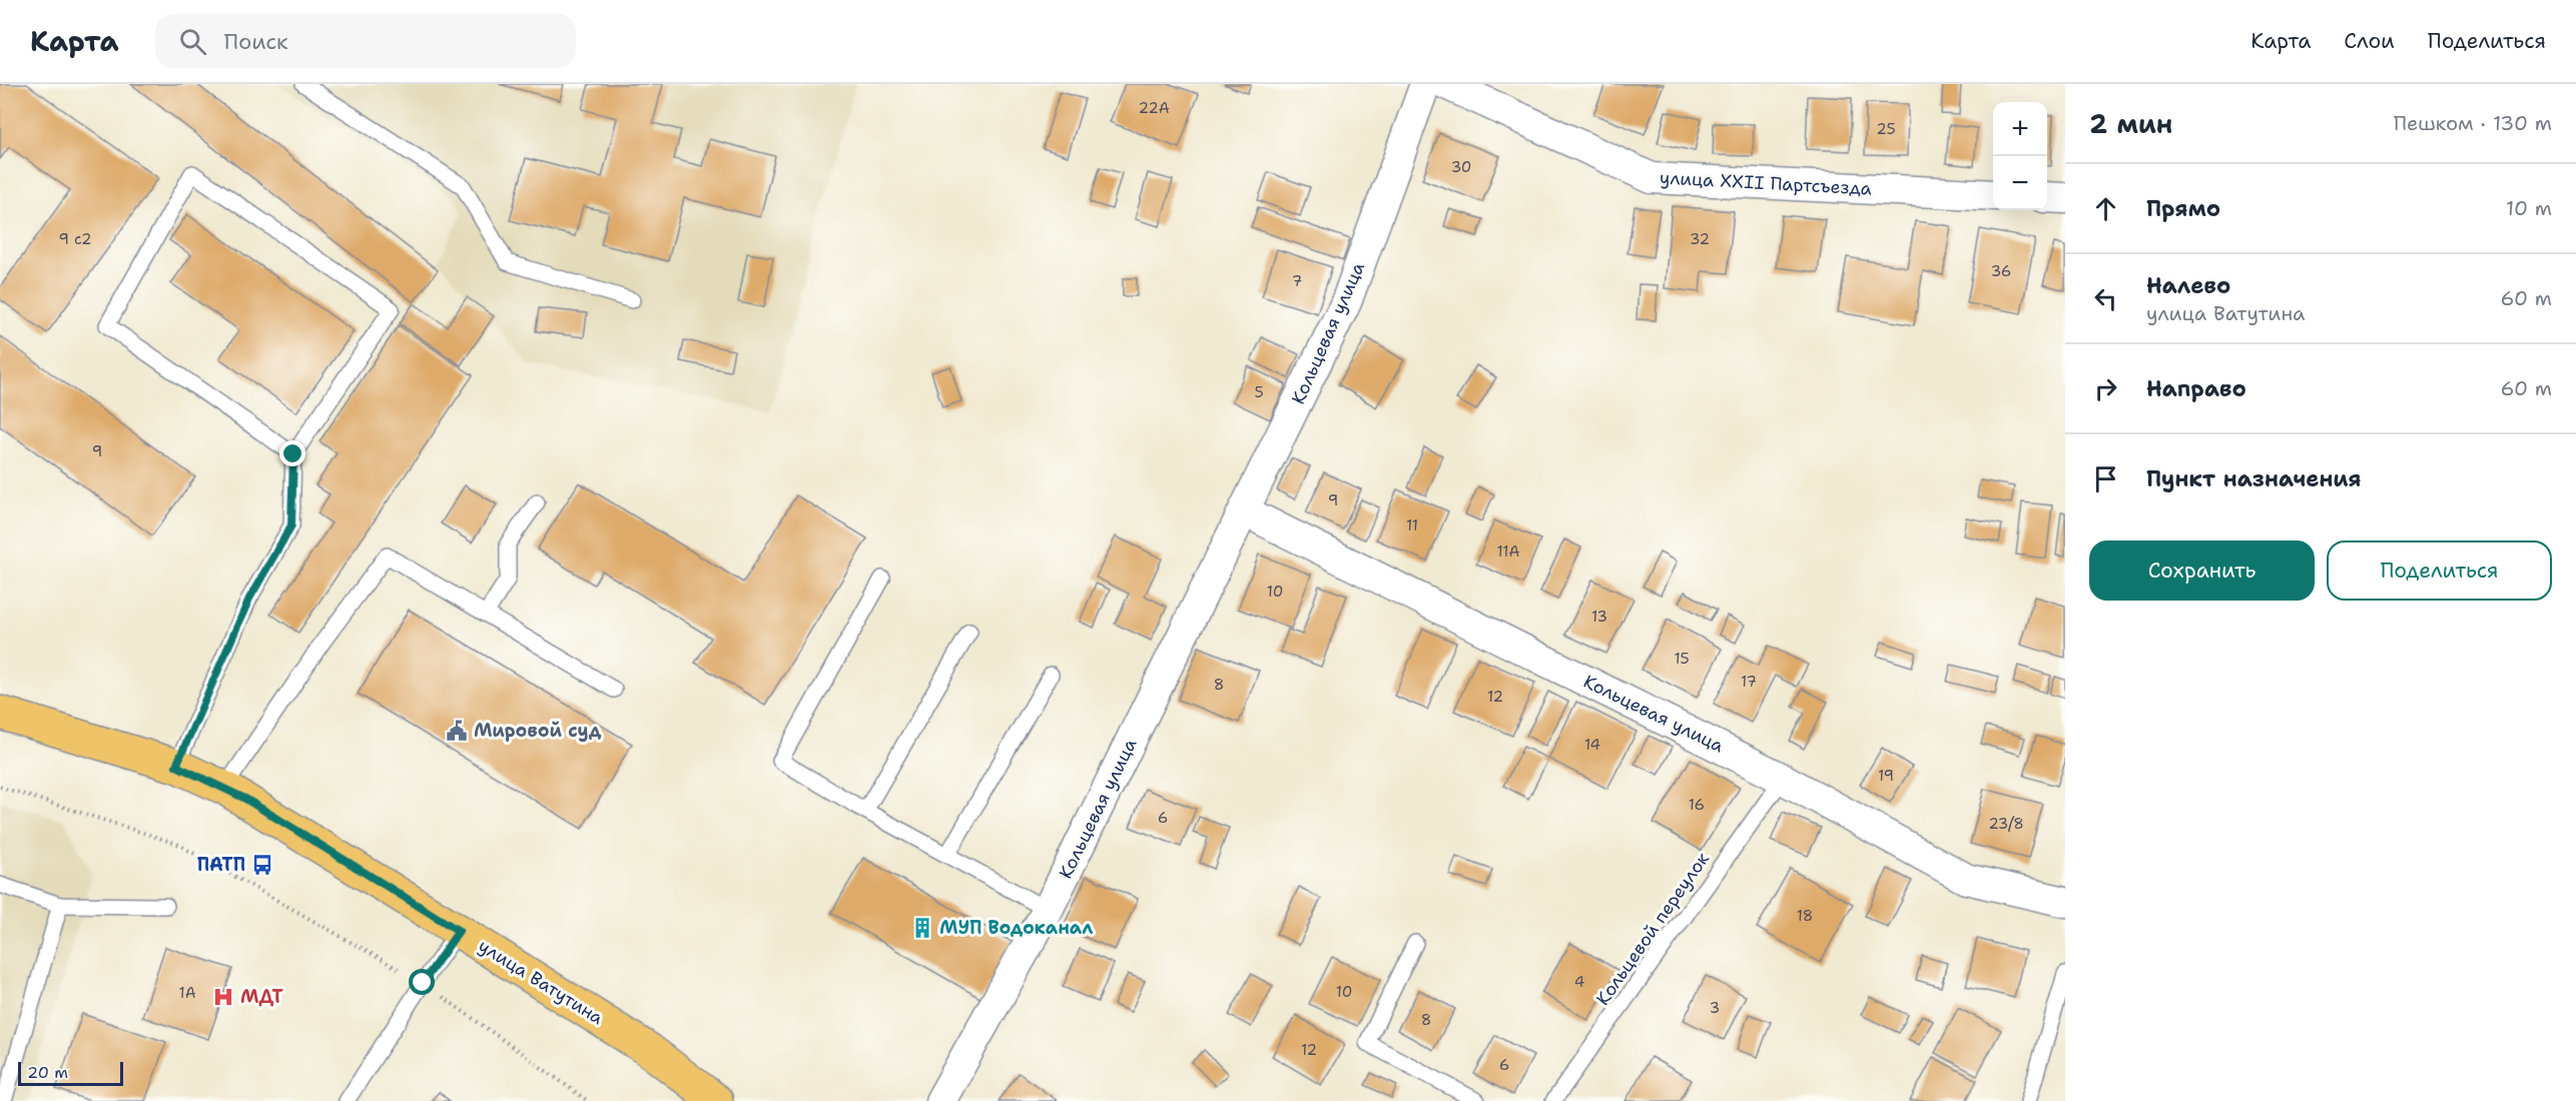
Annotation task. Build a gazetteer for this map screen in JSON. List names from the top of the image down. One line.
{"streets":{"main road":["улица Ватутина"],"street":["улица XXII Партсъезда","Кольцевая улица"],"lane":["Кольцевой переулок"]},"crossings":[["Кольцевая улица","Кольцевой переулок"]],"places":{"public building":["Мировой суд"],"bus stop":["ПАТП"],"building":["МУП Водоканал"],"hospital":["МДТ"]},"house_numbers":["22А","25","30","9 c2","32","36","7","5","9","9","11","11А","10","13","15","17","8","12","14","19","16","6","23/8","18","4","10","1А","3","8","12","6"],"scale_bar":"20 m","page":{"header":"Карта","search":"Поиск","nav":["Карта","Слои","Поделиться"],"heading":["2 мин","Пешком · 130 m"],"map_buttons":["+","−"],"list":[["Прямо","10 m"],["Налево","улица Ватутина","60 m"],["Направо","60 m"],"Пункт назначения"],"buttons":["Сохранить","Поделиться"],"scale":"20 m"}}
